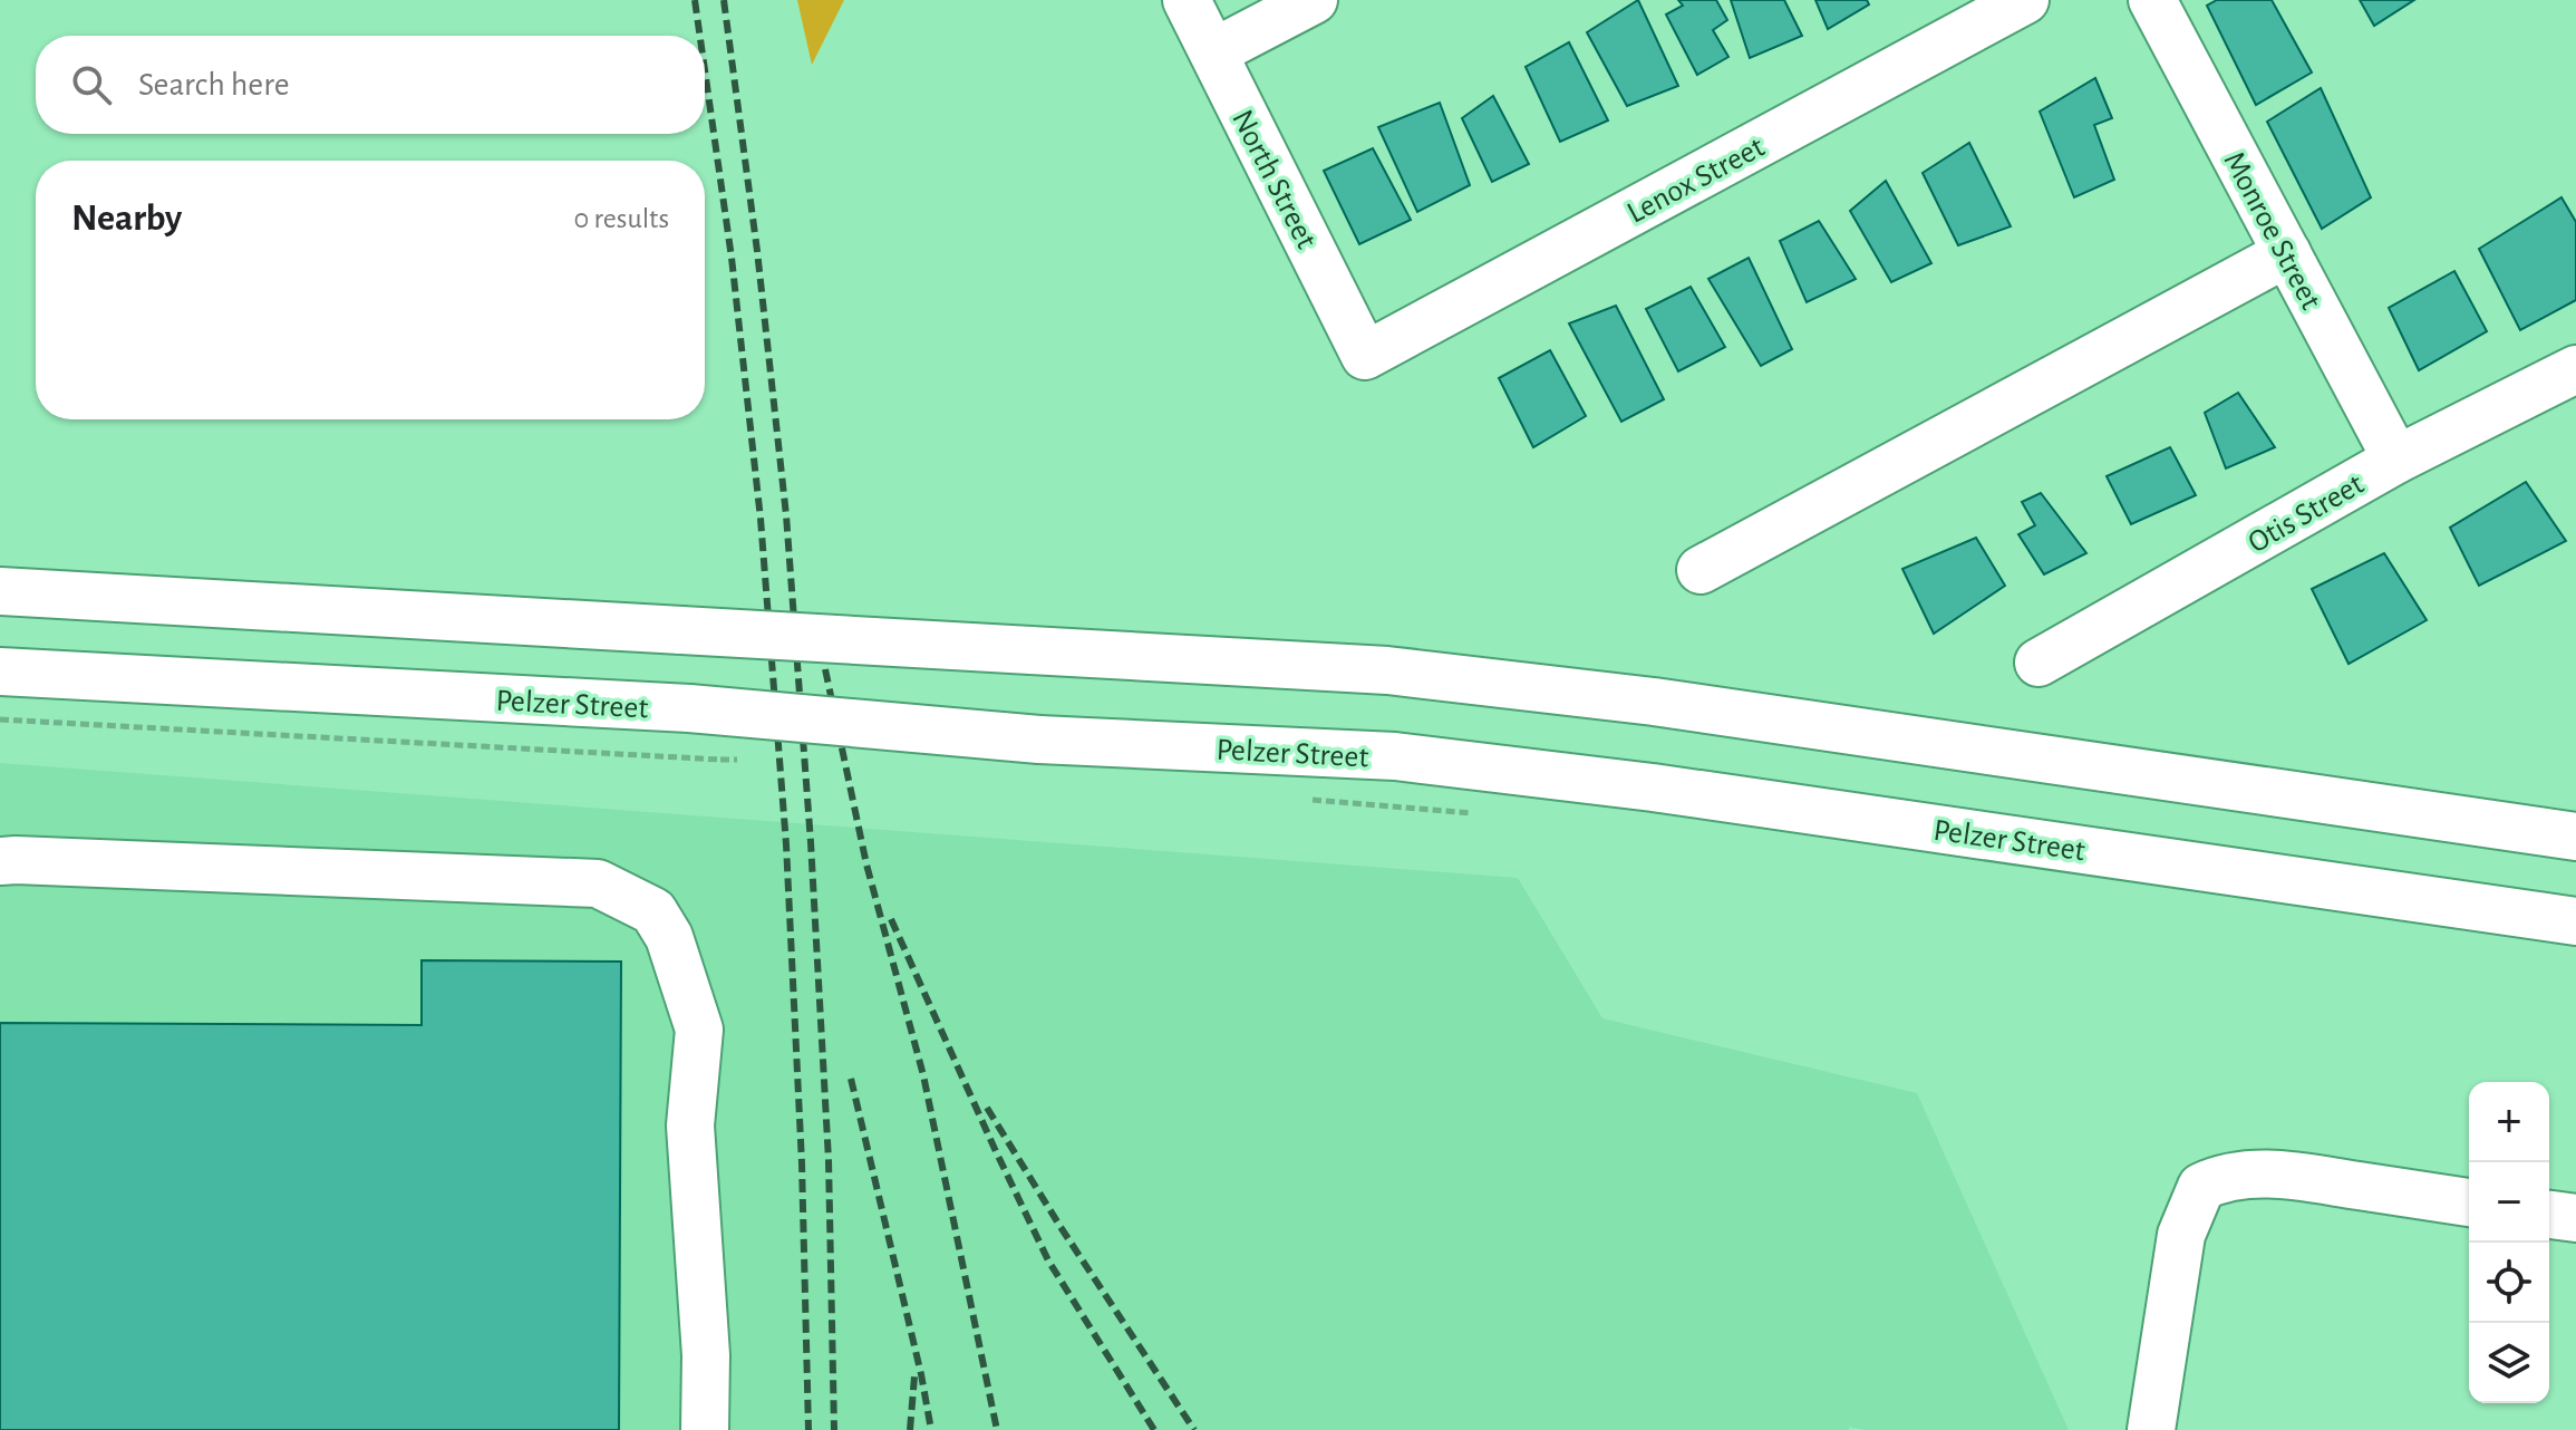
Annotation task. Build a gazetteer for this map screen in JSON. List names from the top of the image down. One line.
{"streets":{"street":["North Street","Lenox Street","Monroe Street","Otis Street","Pelzer Street"]},"crossings":[["North Street","Lenox Street"],["Monroe Street","Otis Street"]],"page":{"search":"Search here","heading":["Nearby","0 results"],"map_buttons":["+","−"]}}
